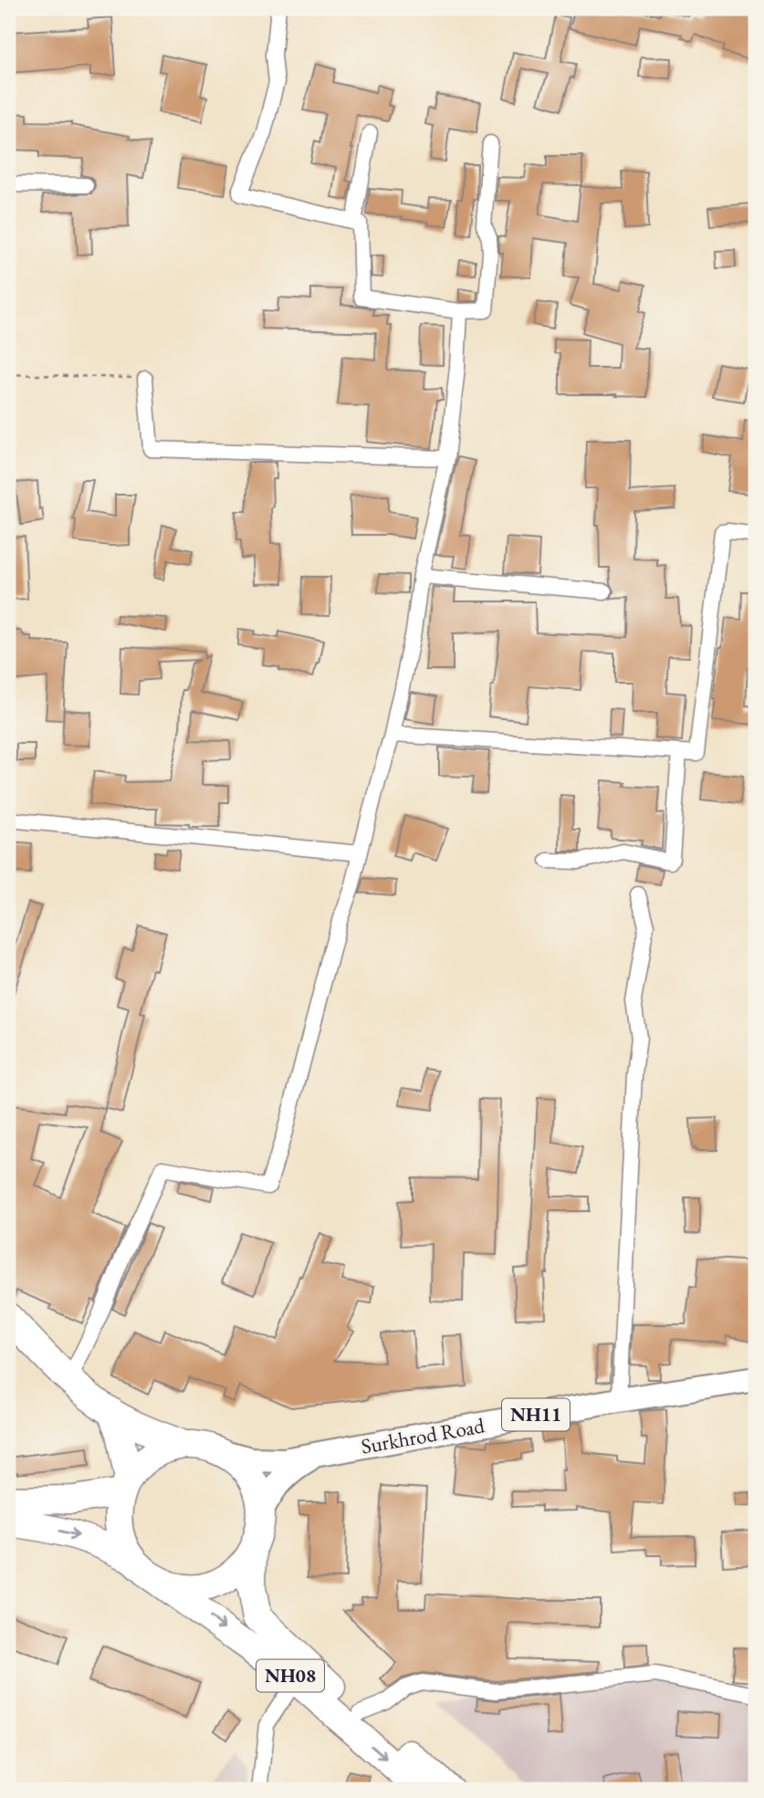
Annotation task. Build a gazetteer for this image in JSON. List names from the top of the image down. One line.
{"streets":{"highway":["NH08"],"main road":["NH11","Surkhrod Road"]},"crossings":[["Surkhrod Road","NH08"]]}
